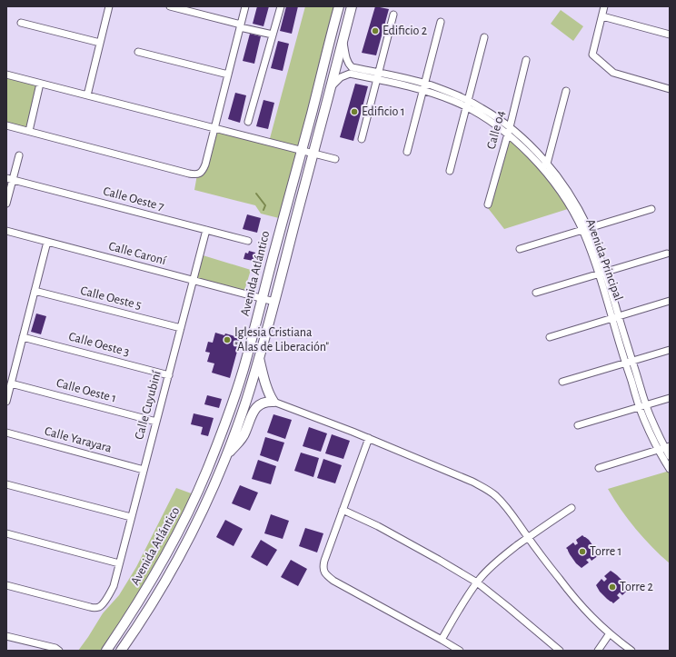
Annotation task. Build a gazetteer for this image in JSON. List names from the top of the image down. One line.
{"streets":{"main road":["Avenida Atlántico"],"street":["Calle 04","Calle Oeste 7","Calle Caroní","Avenida Principal","Calle Oeste 5","Calle Oeste 3","Calle Oeste 1","Calle Cuyubiní","Calle Yarayara"]},"crossings":[["Calle 04","Avenida Principal"],["Calle Oeste 7","Calle Cuyubiní"],["Calle Caroní","Avenida Atlántico"],["Calle Caroní","Calle Cuyubiní"],["Calle Oeste 5","Calle Cuyubiní"],["Calle Oeste 3","Calle Cuyubiní"],["Calle Oeste 1","Calle Cuyubiní"],["Calle Cuyubiní","Calle Yarayara"]],"places":["Edificio 2","Edificio 1","Iglesia Cristiana \"Alas de Liberación\"","Torre 1","Torre 2"]}
